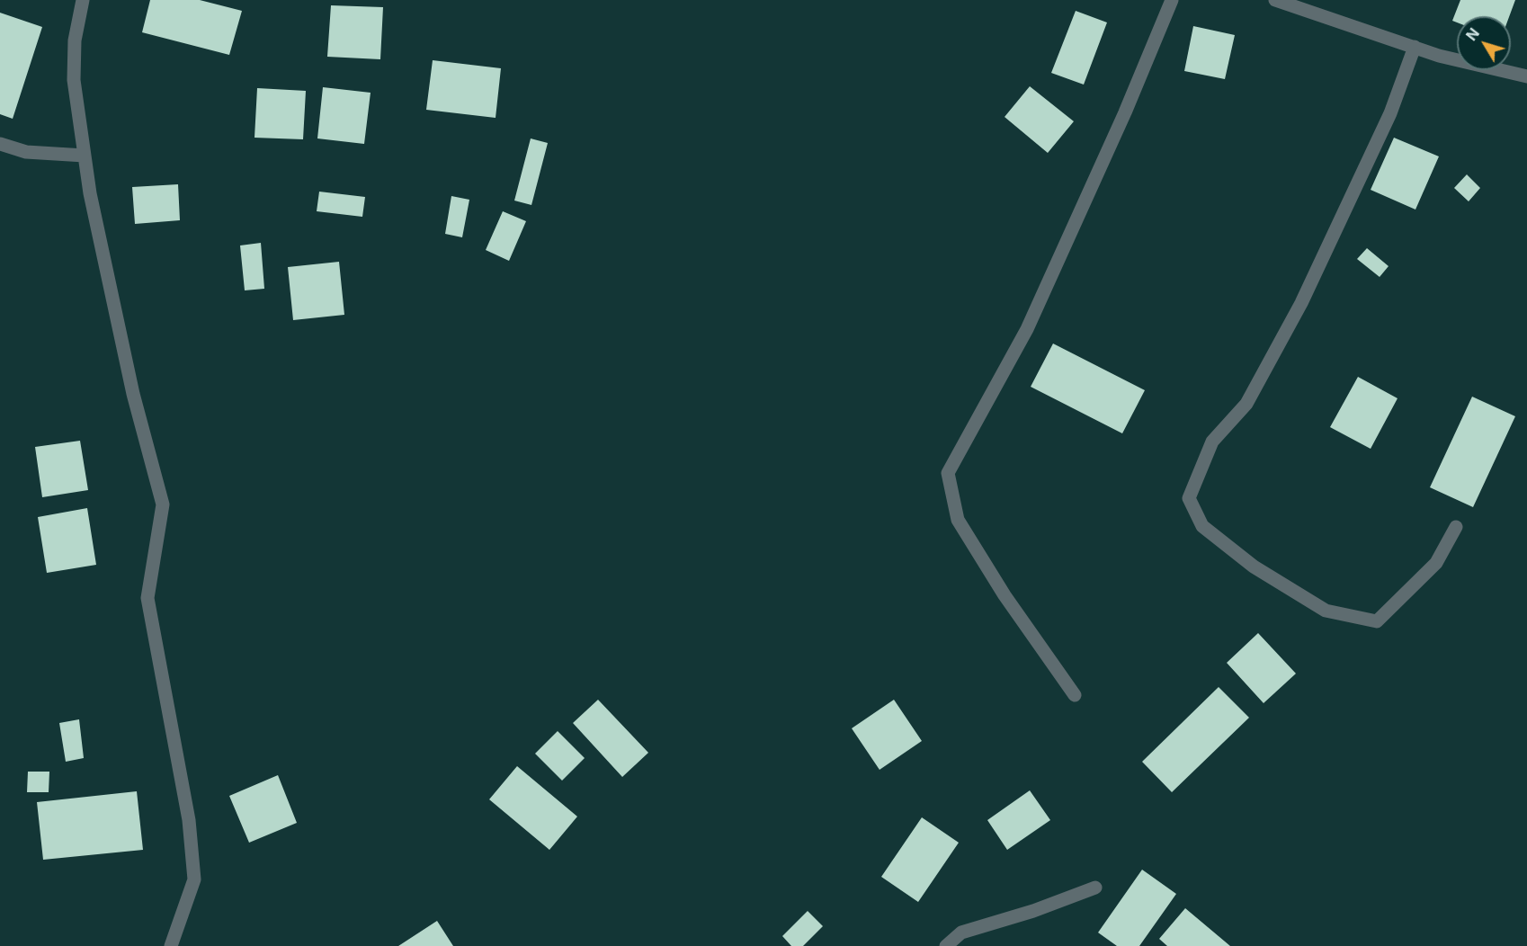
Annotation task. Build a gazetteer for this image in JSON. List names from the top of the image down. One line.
{"north":"top left"}
